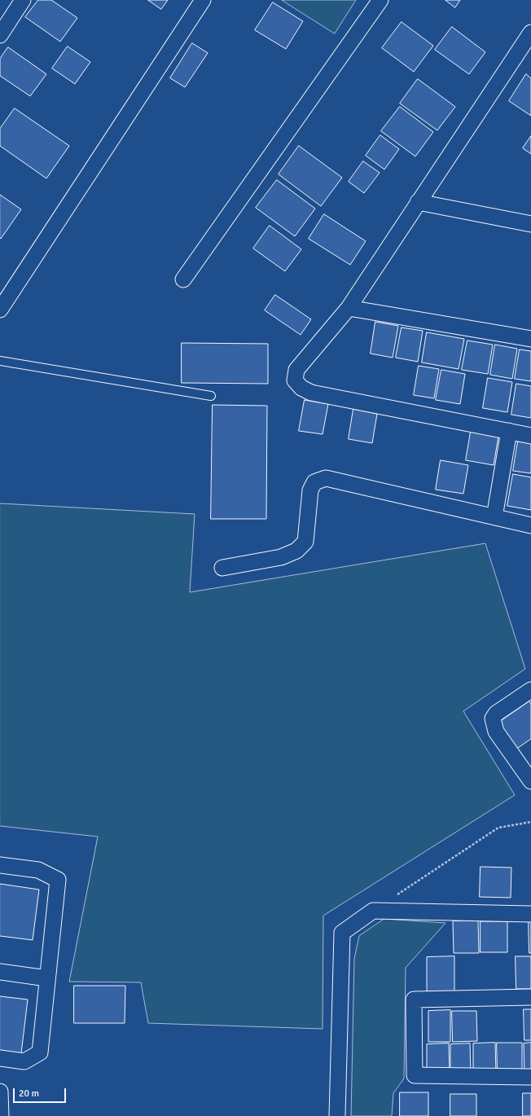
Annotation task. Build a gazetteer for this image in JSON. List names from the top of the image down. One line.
{"scale_bar":"20 m"}
